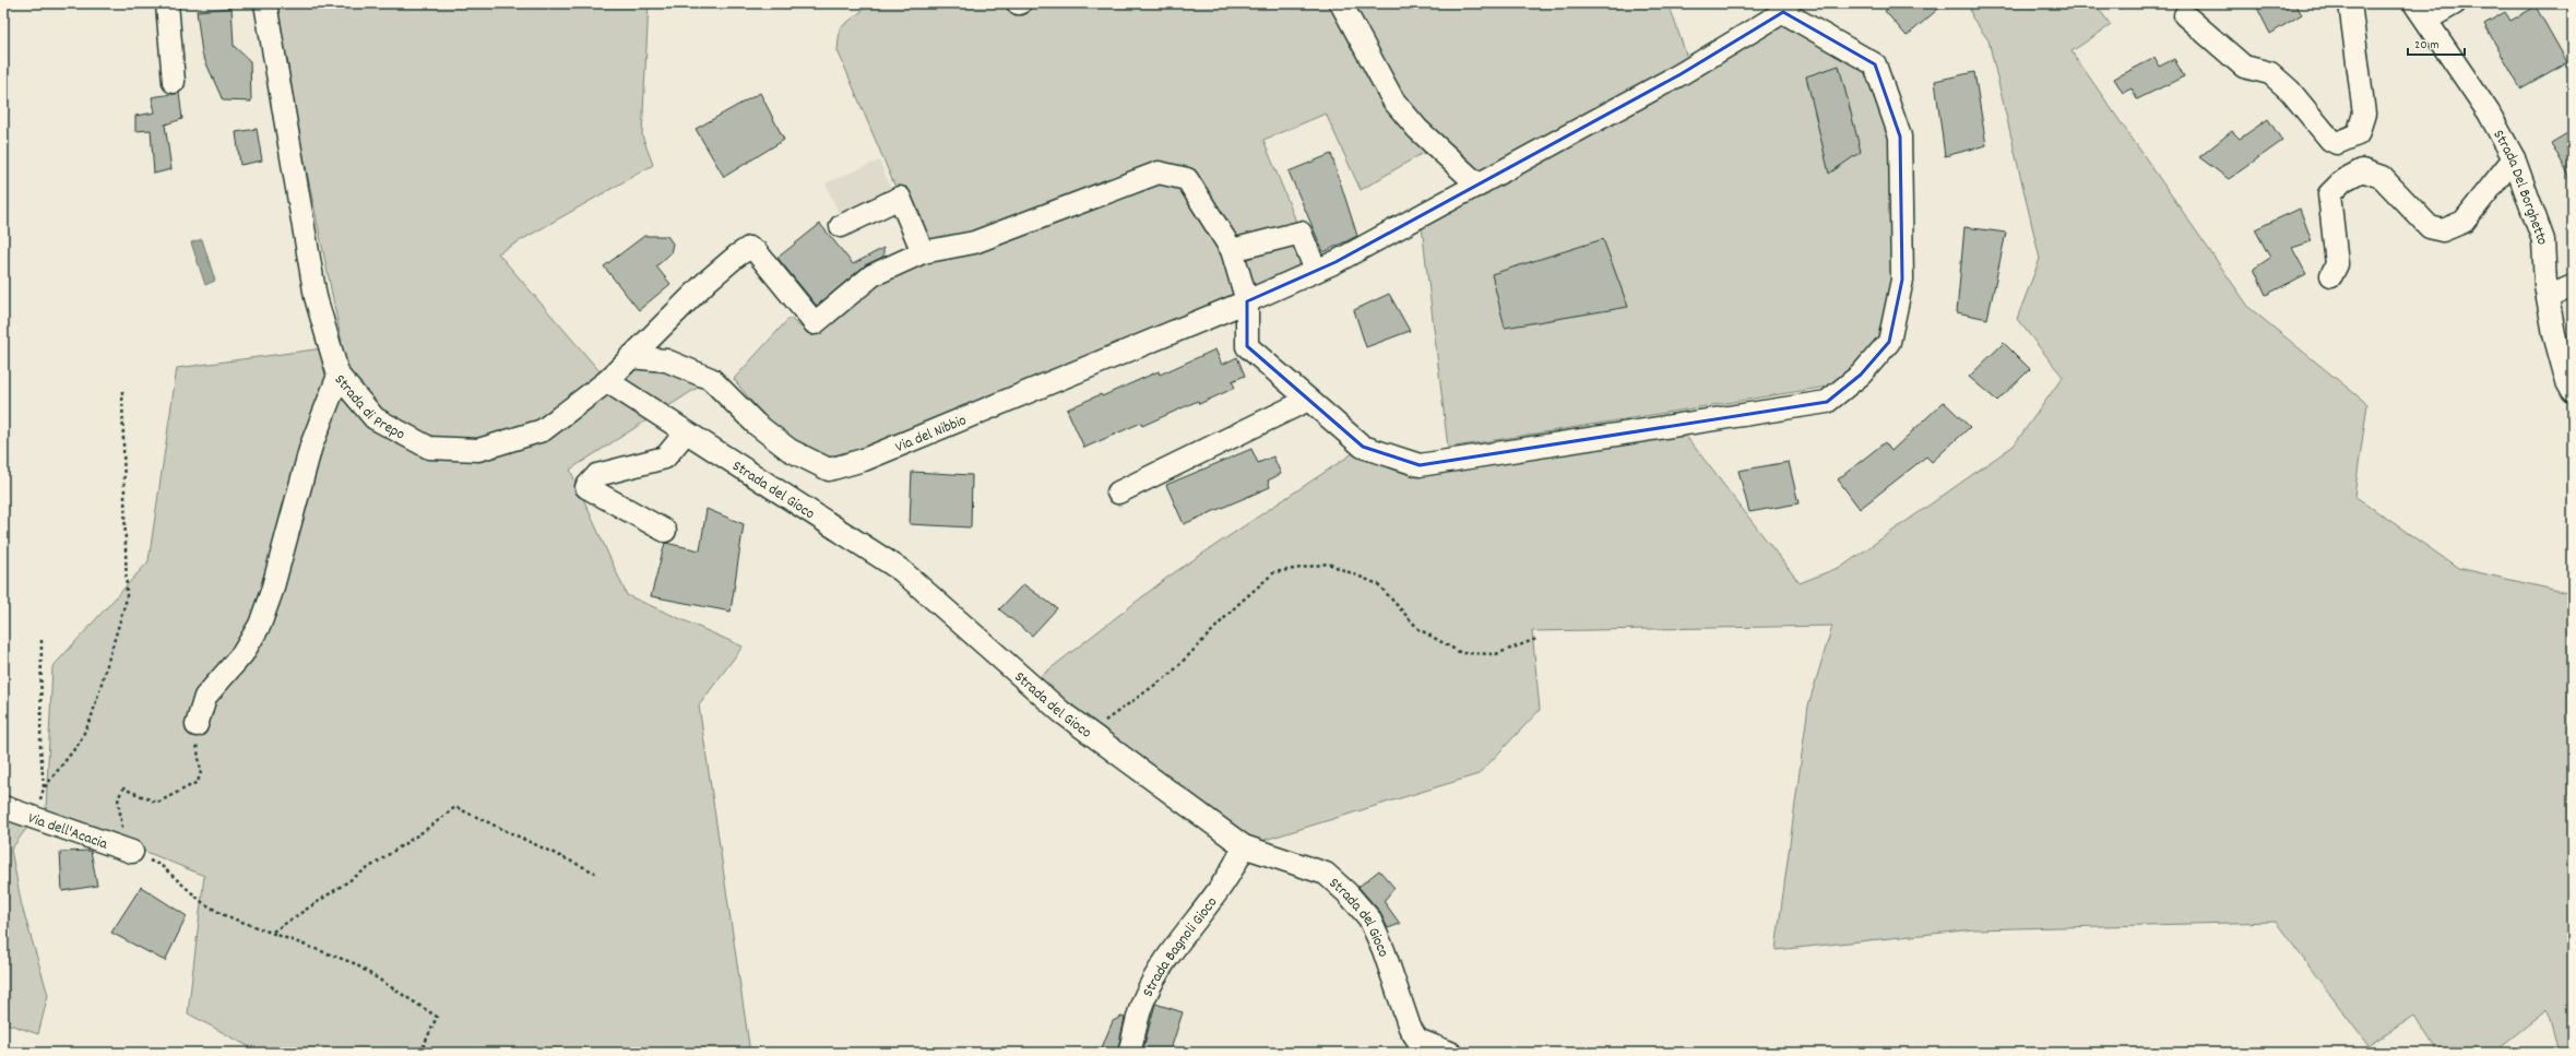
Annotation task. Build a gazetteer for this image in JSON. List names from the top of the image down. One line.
{"streets":{"street":["Strada Del Borghetto","Strada di Prepo","Via del Nibbio","Strada del Gioco","Via dell'Acacia","Strada Bagnoli Gioco"]},"crossings":[["Strada di Prepo","Via del Nibbio"],["Strada di Prepo","Strada del Gioco"],["Strada del Gioco","Strada Bagnoli Gioco"]],"scale_bar":"20 m"}
